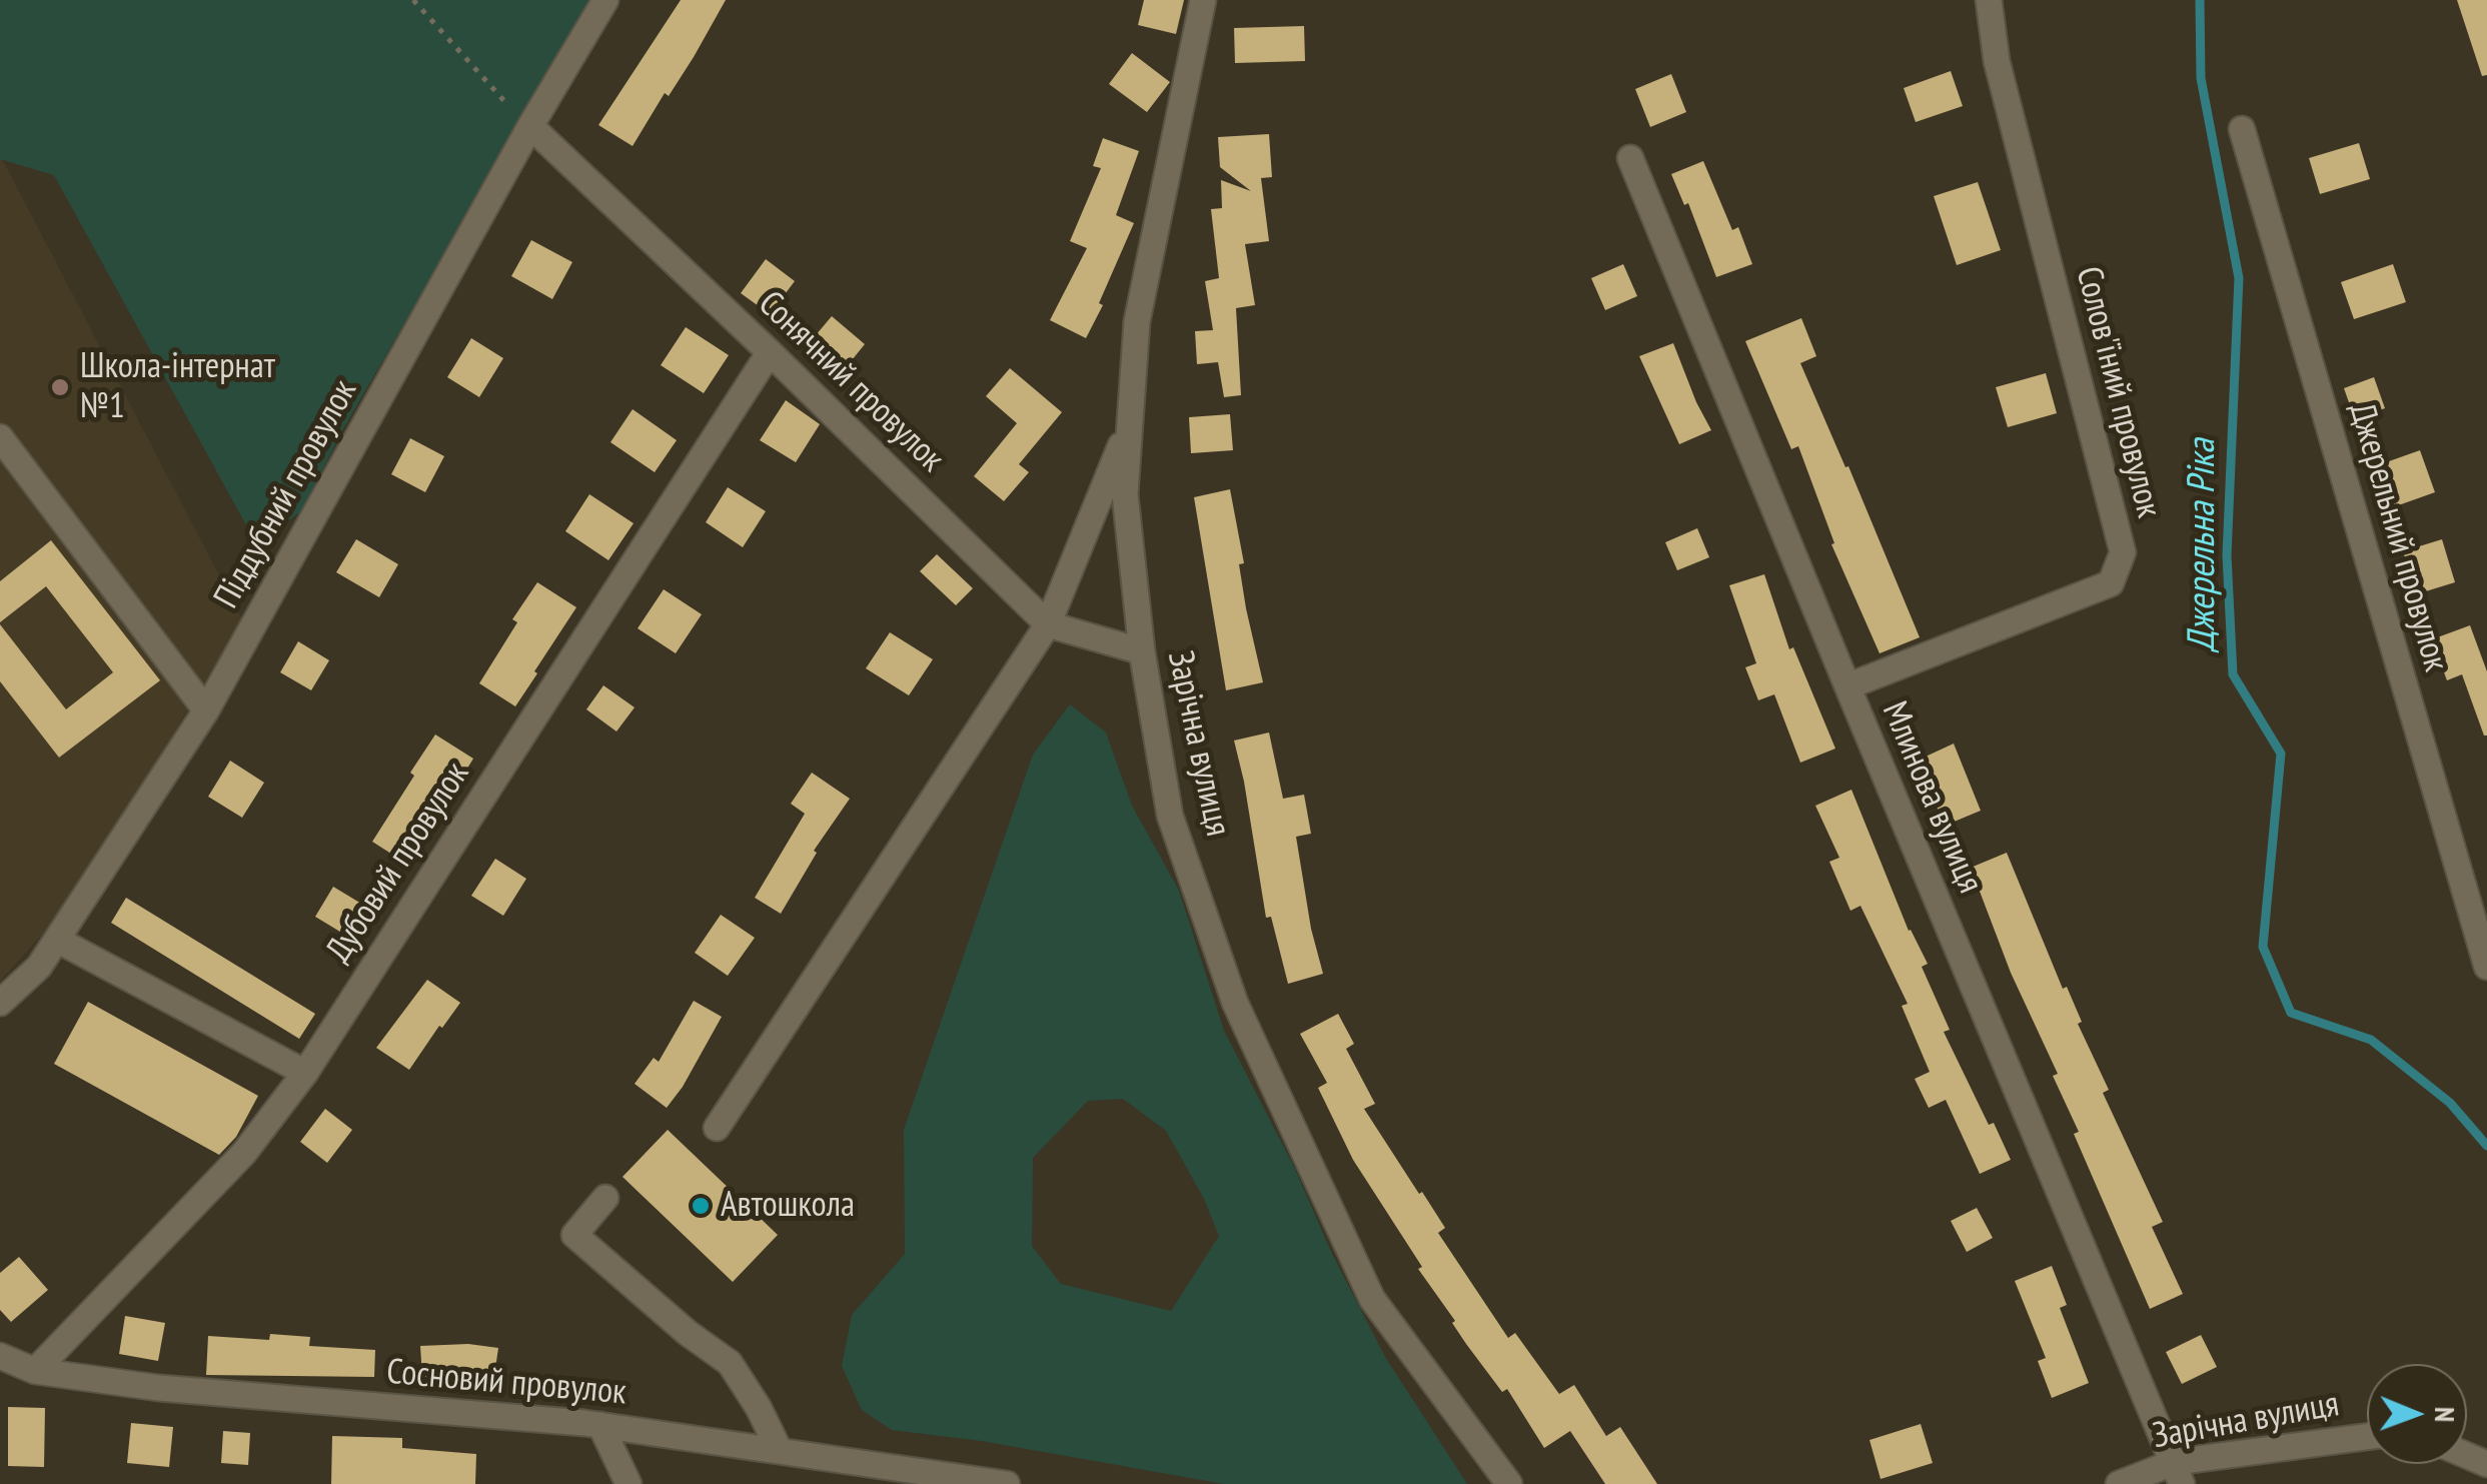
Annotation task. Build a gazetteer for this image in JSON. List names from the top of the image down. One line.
{"streets":{"street":["Сонячний провулок","Солов'їний провулок","Піддубний провулок","Джерельний провулок","Зарічна вулиця","Млинова вулиця","Дубовий провулок","Сосновий провулок"]},"crossings":[["Сонячний провулок","Піддубний провулок"],["Сонячний провулок","Зарічна вулиця"],["Сонячний провулок","Дубовий провулок"],["Солов'їний провулок","Млинова вулиця"],["Зарічна вулиця","Млинова вулиця"],["Дубовий провулок","Сосновий провулок"]],"water":["Джерельна Ріка"],"places":["Школа-інтернат №1","Автошкола"],"north":"right"}
